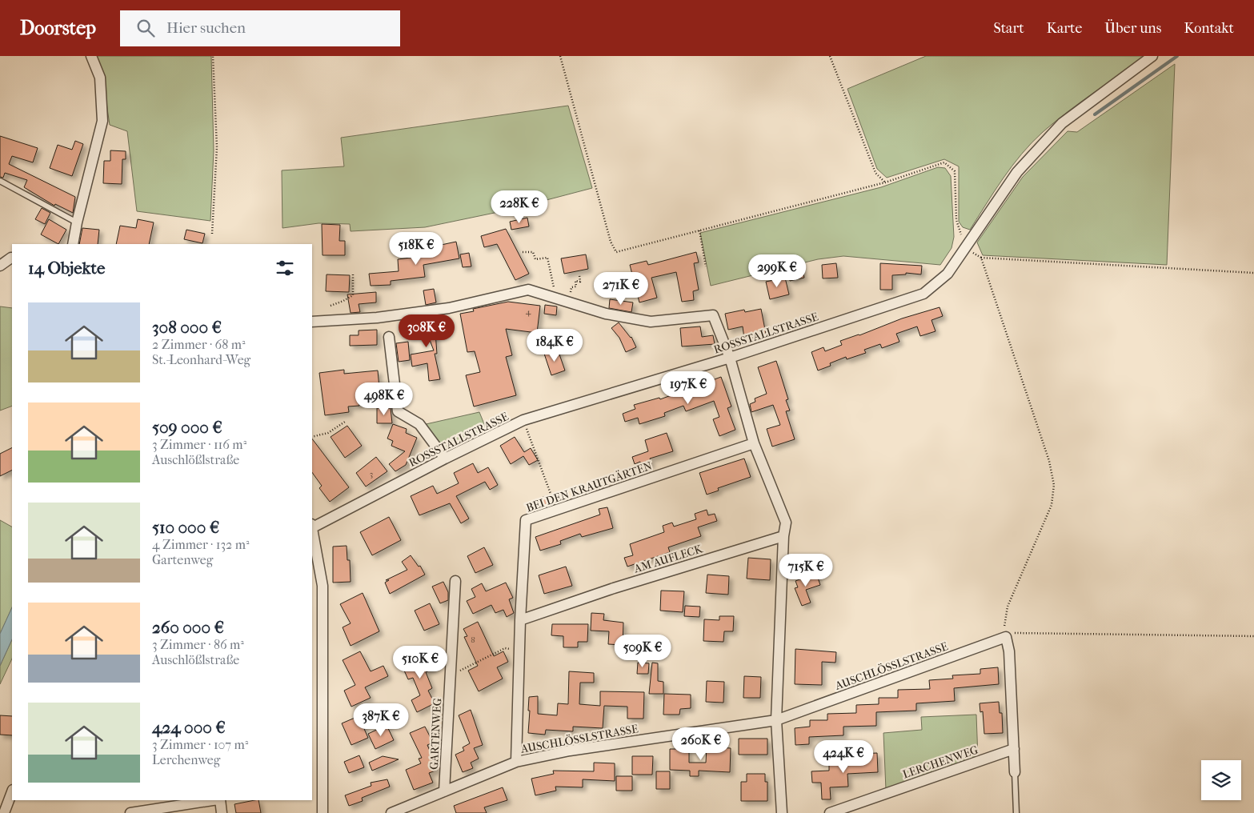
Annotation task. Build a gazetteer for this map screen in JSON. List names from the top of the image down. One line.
{"streets":{"street":["ROSSSTALLSTRASSE","BEI DEN KRAUTGÄRTEN","AM AUFLECK","AUSCHLÖSSLSTRASSE","GARTENWEG","LERCHENWEG"]},"crossings":[["BEI DEN KRAUTGÄRTEN","AM AUFLECK"],["AUSCHLÖSSLSTRASSE","GARTENWEG"]],"house_numbers":["4","3","8"],"page":{"header":"Doorstep","search":"Hier suchen","nav":["Start","Karte","Über uns","Kontakt"],"price":["228K €","518K €","299K €","271K €","308K €","184K €","197K €","498K €","715K €","509K €","510K €","387K €","260K €","424K €"],"heading":"14 Objekte","list":[{"name":"308 000 €","note":"2 Zimmer · 68 m² · St.-Leonhard-Weg"},{"name":"509 000 €","note":"3 Zimmer · 116 m² · Auschlößlstraße"},{"name":"510 000 €","note":"4 Zimmer · 132 m² · Gartenweg"},{"name":"260 000 €","note":"3 Zimmer · 86 m² · Auschlößlstraße"},{"name":"424 000 €","note":"3 Zimmer · 107 m² · Lerchenweg"}]}}
